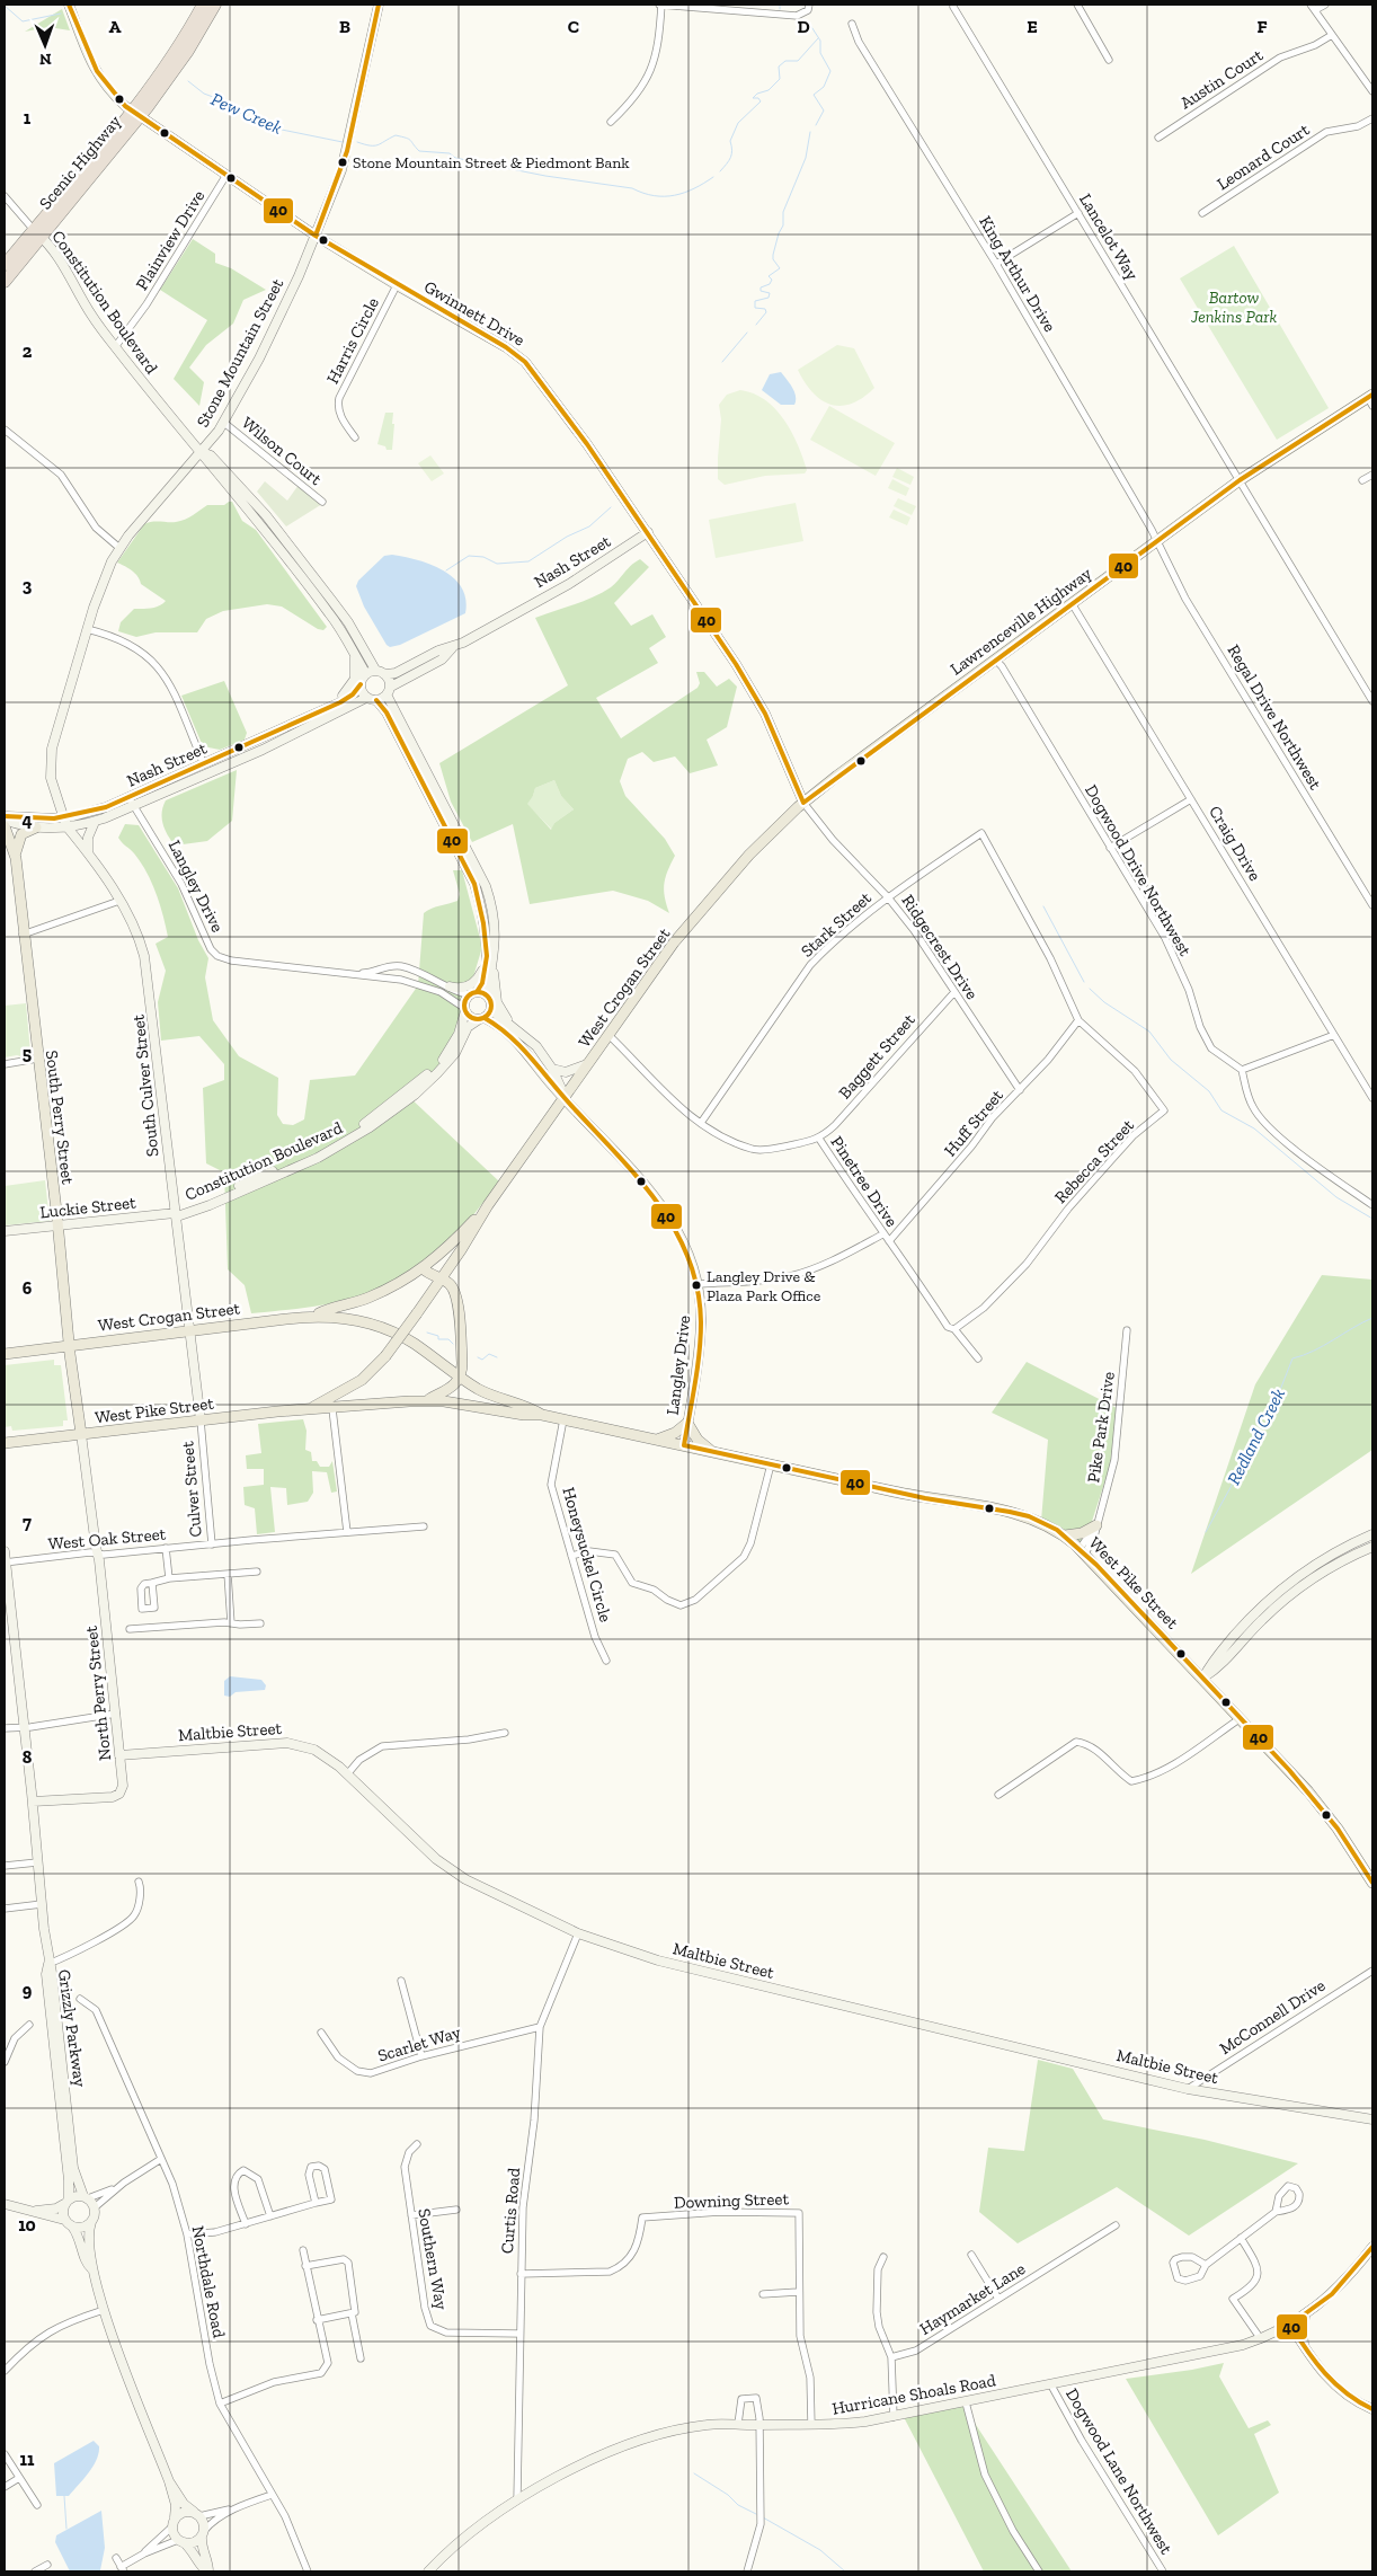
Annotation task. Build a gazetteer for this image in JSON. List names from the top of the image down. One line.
{"streets":{"highway":["Scenic Highway"],"main road":["Lawrenceville Highway","West Crogan Street","South Perry Street","West Pike Street"],"street":["Austin Court","Leonard Court","Lancelot Way","Plainview Drive","King Arthur Drive","Constitution Boulevard","Gwinnett Drive","Harris Circle","Stone Mountain Street","Wilson Court","Nash Street","Regal Drive Northwest","Craig Drive","Dogwood Drive Northwest","Langley Drive","Stark Street","Ridgecrest Drive","Baggett Street","South Culver Street","Huff Street","Rebecca Street","Pinetree Drive","Luckie Street","Pike Park Drive","Culver Street","West Oak Street","Honeysuckel Circle","North Perry Street","Maltbie Street","McConnell Drive","Grizzly Parkway","Scarlet Way","Downing Street","Curtis Road","Southern Way","Northdale Road","Haymarket Lane","Hurricane Shoals Road","Dogwood Lane Northwest"]},"crossings":[["Scenic Highway","Constitution Boulevard"],["Scenic Highway","Gwinnett Drive"],["Lancelot Way","Lawrenceville Highway"],["Plainview Drive","Constitution Boulevard"],["Plainview Drive","Gwinnett Drive"],["King Arthur Drive","Lawrenceville Highway"],["King Arthur Drive","Regal Drive Northwest"],["Constitution Boulevard","Stone Mountain Street"],["Constitution Boulevard","Nash Street"],["Constitution Boulevard","Langley Drive"],["Constitution Boulevard","South Culver Street"],["Constitution Boulevard","Luckie Street"],["Gwinnett Drive","Harris Circle"],["Gwinnett Drive","Stone Mountain Street"],["Gwinnett Drive","Nash Street"],["Gwinnett Drive","Lawrenceville Highway"],["Gwinnett Drive","Ridgecrest Drive"],["Gwinnett Drive","West Crogan Street"],["Stone Mountain Street","Wilson Court"],["Stone Mountain Street","Nash Street"],["Nash Street","Langley Drive"],["Lawrenceville Highway","Regal Drive Northwest"],["Lawrenceville Highway","Craig Drive"],["Lawrenceville Highway","Dogwood Drive Northwest"],["Lawrenceville Highway","Ridgecrest Drive"],["Lawrenceville Highway","West Crogan Street"],["Langley Drive","West Crogan Street"],["Langley Drive","West Pike Street"],["Stark Street","Ridgecrest Drive"],["Stark Street","Rebecca Street"],["Stark Street","Pinetree Drive"],["Ridgecrest Drive","West Crogan Street"],["Ridgecrest Drive","Baggett Street"],["Ridgecrest Drive","Huff Street"],["West Crogan Street","South Culver Street"],["West Crogan Street","South Perry Street"],["West Crogan Street","Pinetree Drive"],["West Crogan Street","West Pike Street"],["West Crogan Street","Culver Street"],["Baggett Street","Pinetree Drive"],["South Culver Street","Luckie Street"],["South Culver Street","Culver Street"],["South Perry Street","Luckie Street"],["Huff Street","Rebecca Street"],["Huff Street","Pinetree Drive"],["Rebecca Street","Pinetree Drive"],["West Pike Street","Pike Park Drive"],["West Pike Street","Culver Street"],["West Pike Street","Honeysuckel Circle"],["Culver Street","West Oak Street"],["West Oak Street","North Perry Street"],["North Perry Street","Maltbie Street"],["Maltbie Street","McConnell Drive"],["Maltbie Street","Curtis Road"],["Scarlet Way","Curtis Road"],["Downing Street","Curtis Road"],["Downing Street","Hurricane Shoals Road"],["Curtis Road","Southern Way"],["Curtis Road","Hurricane Shoals Road"],["Hurricane Shoals Road","Dogwood Lane Northwest"]],"water":["Pew Creek","Redland Creek"],"parks":["Bartow Jenkins Park"],"places":["Stone Mountain Street & Piedmont Bank","Langley Drive & Plaza Park Office"],"lines":["transit line 40"],"north":"bottom","grid":{"columns":["A","B","C","D","E","F"],"rows":["1","2","3","4","5","6","7","8","9","10","11"]}}
